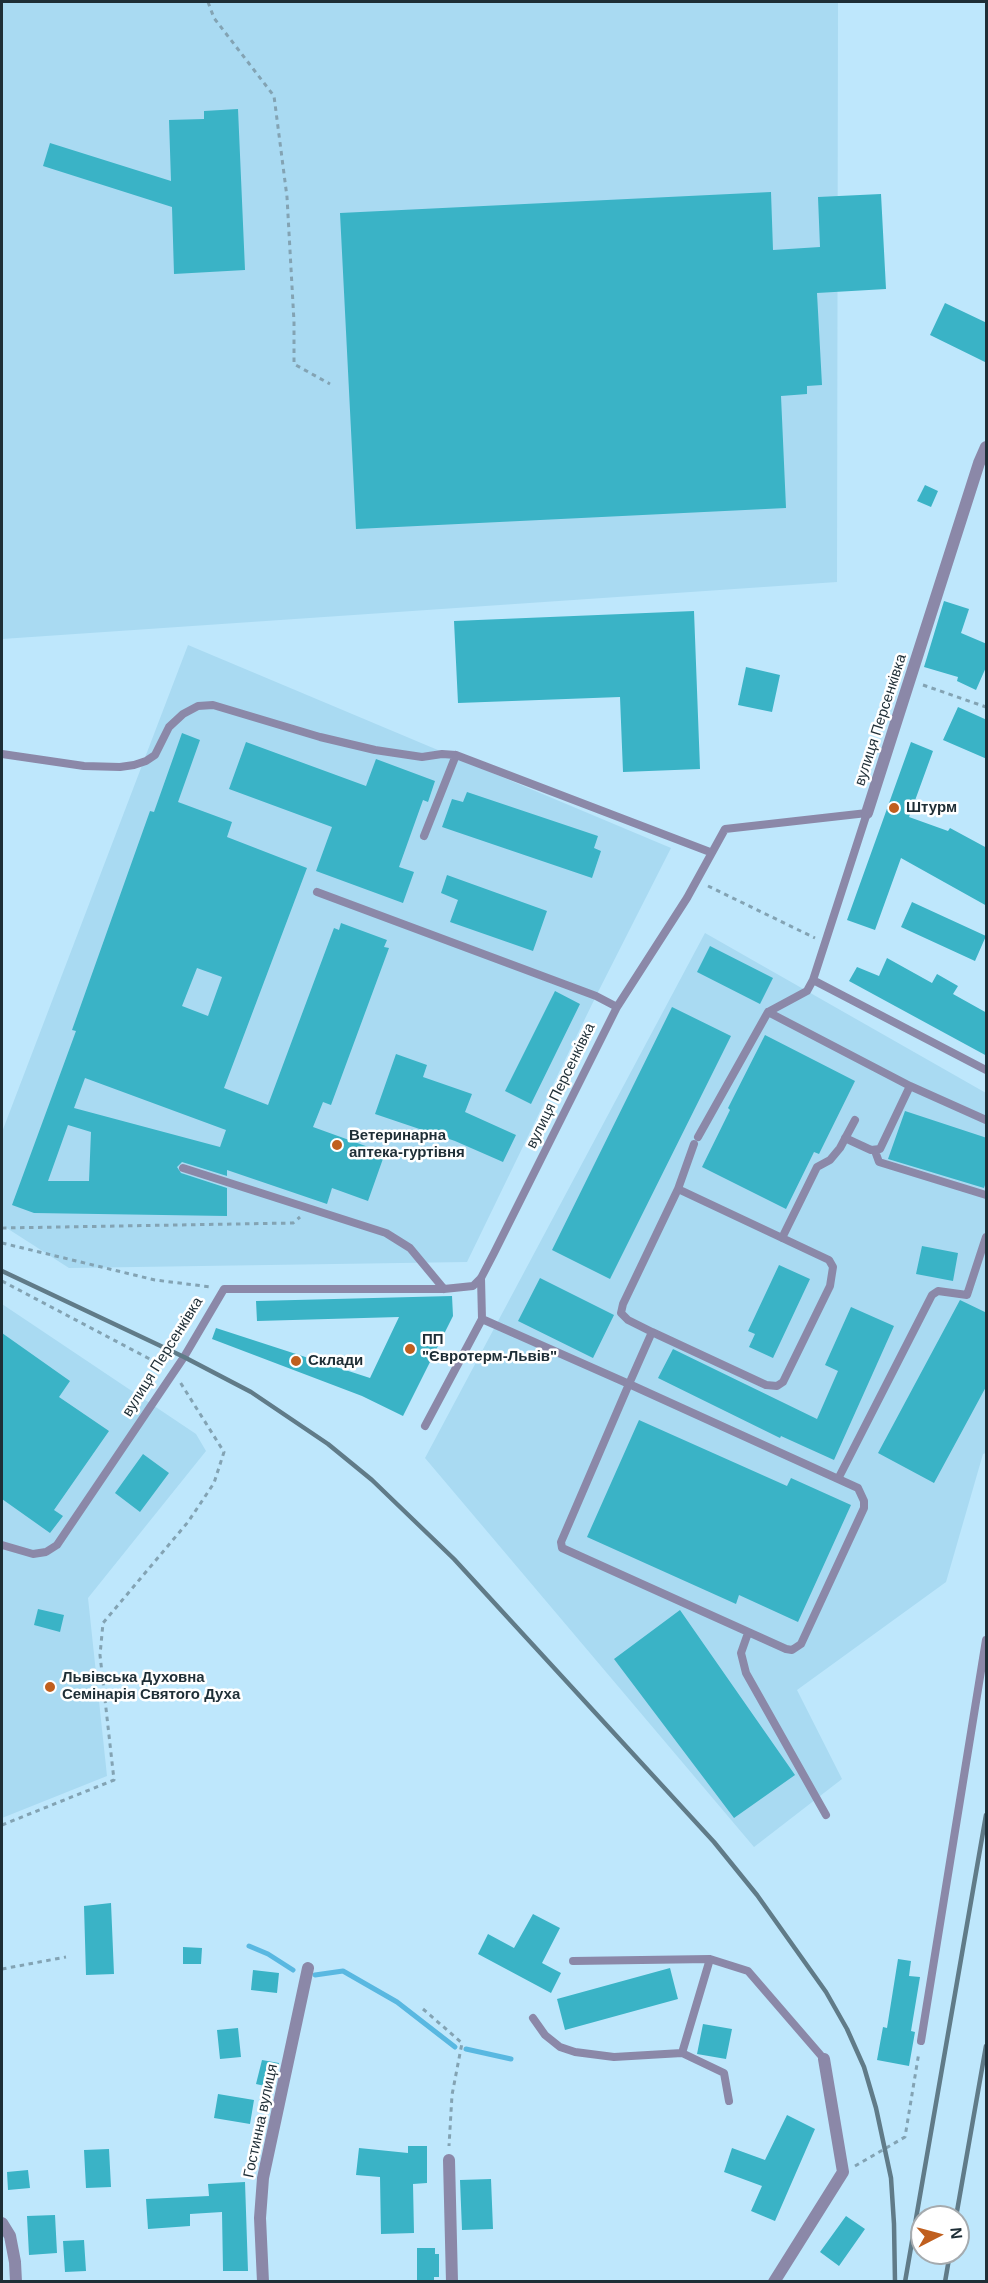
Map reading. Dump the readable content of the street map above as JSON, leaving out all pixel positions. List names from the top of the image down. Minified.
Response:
{"streets":{"street":["вулиця Персенківка","Гостинна вулиця"]},"places":["Штурм","Ветеринарна аптека-гуртівня","ПП \"Євротерм-Львів\"","Склади","Львівська Духовна Семінарія Святого Духа"],"north":"right"}
